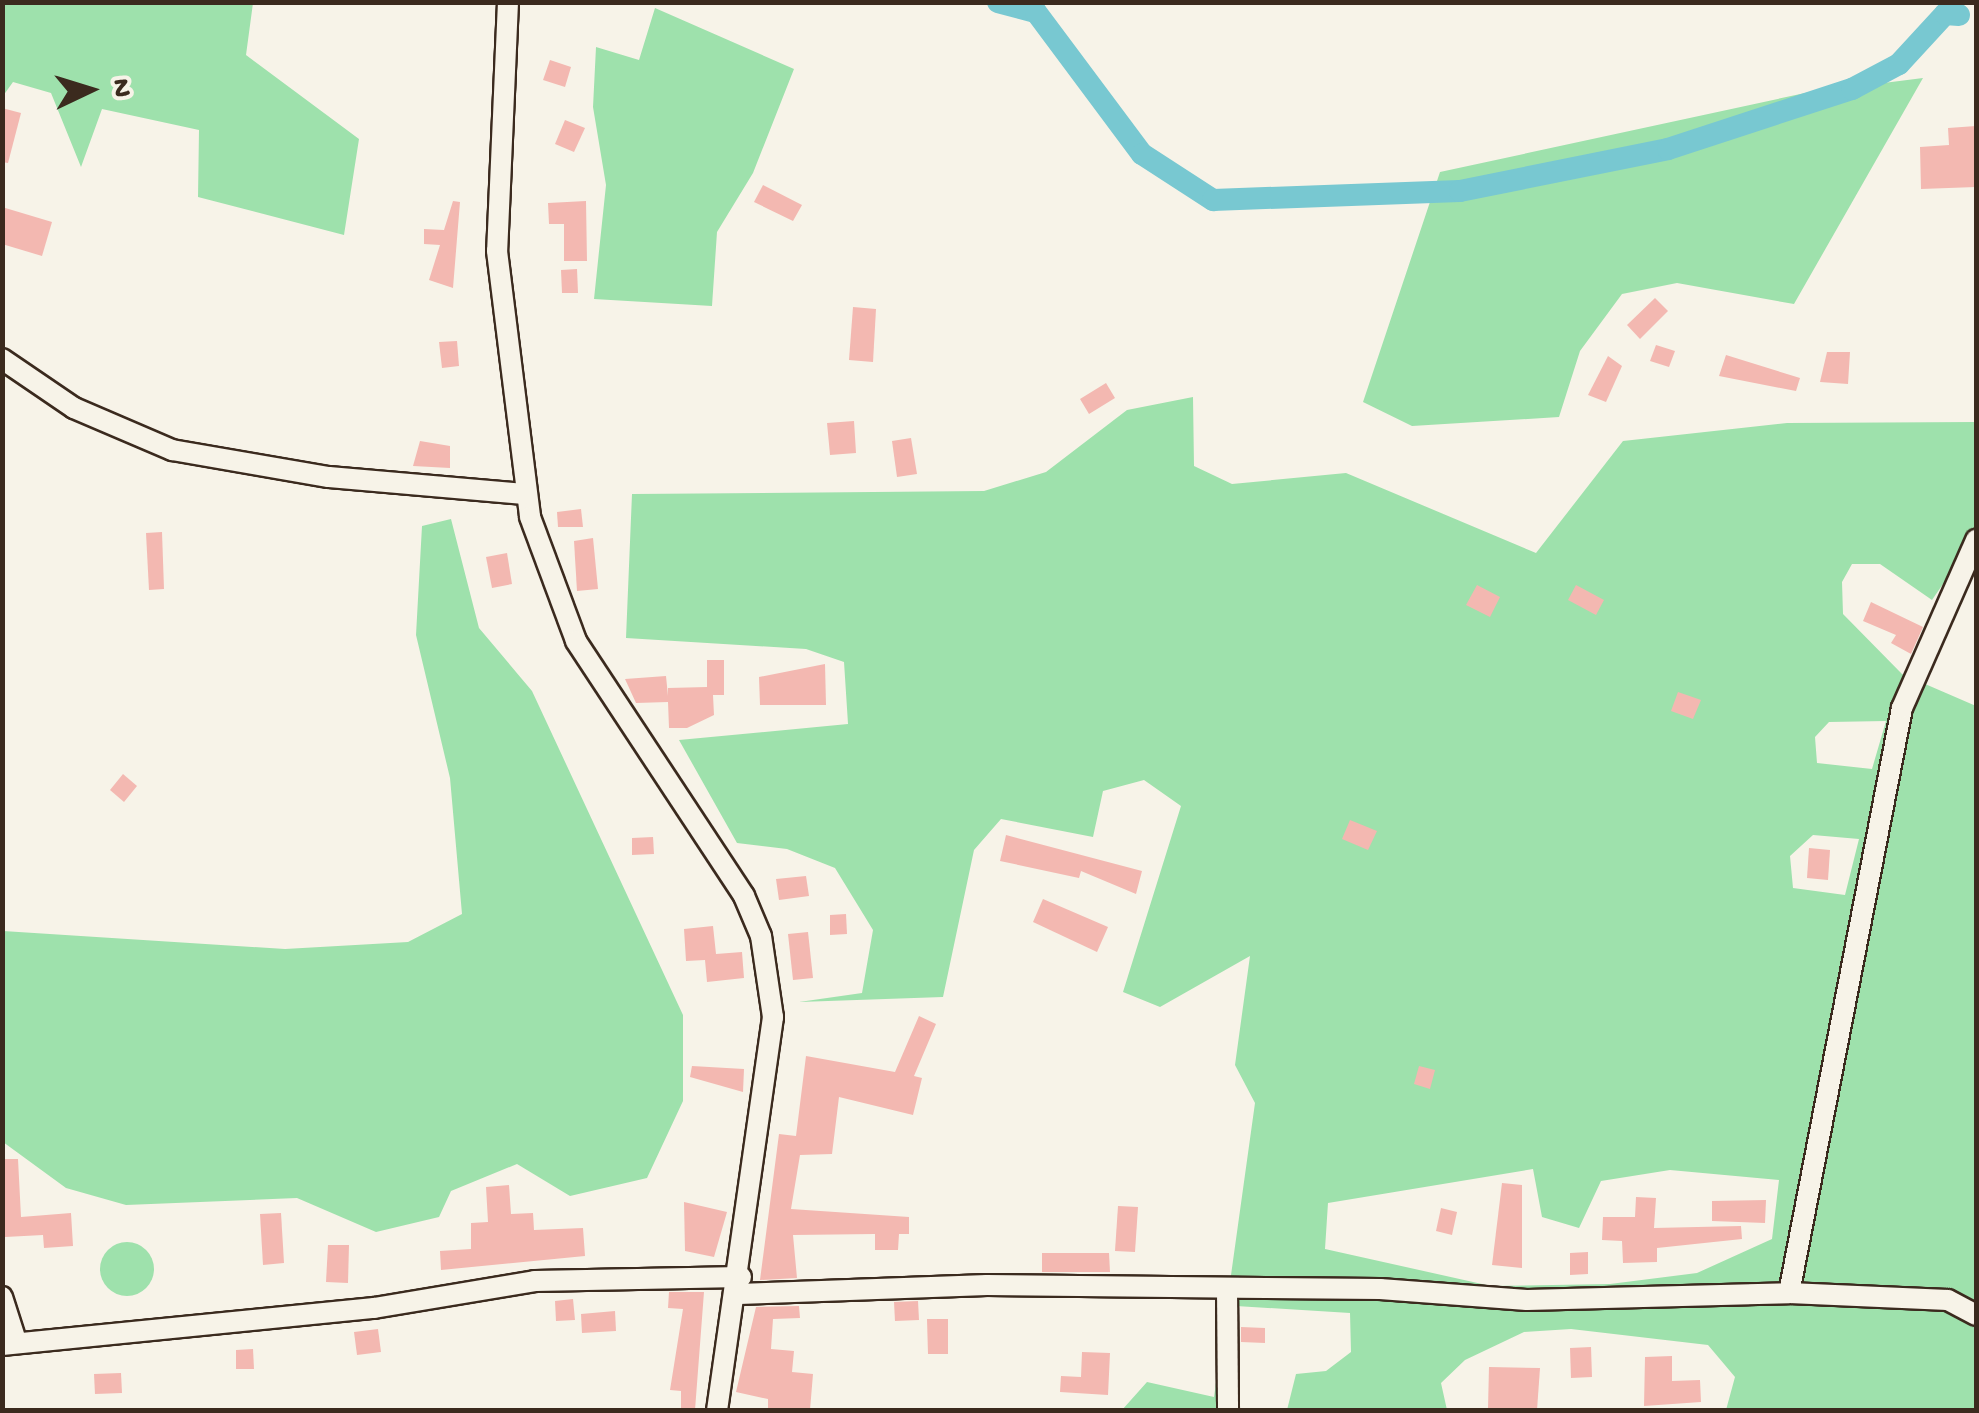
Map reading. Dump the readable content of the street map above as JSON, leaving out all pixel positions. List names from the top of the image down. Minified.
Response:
{"north":"right"}
